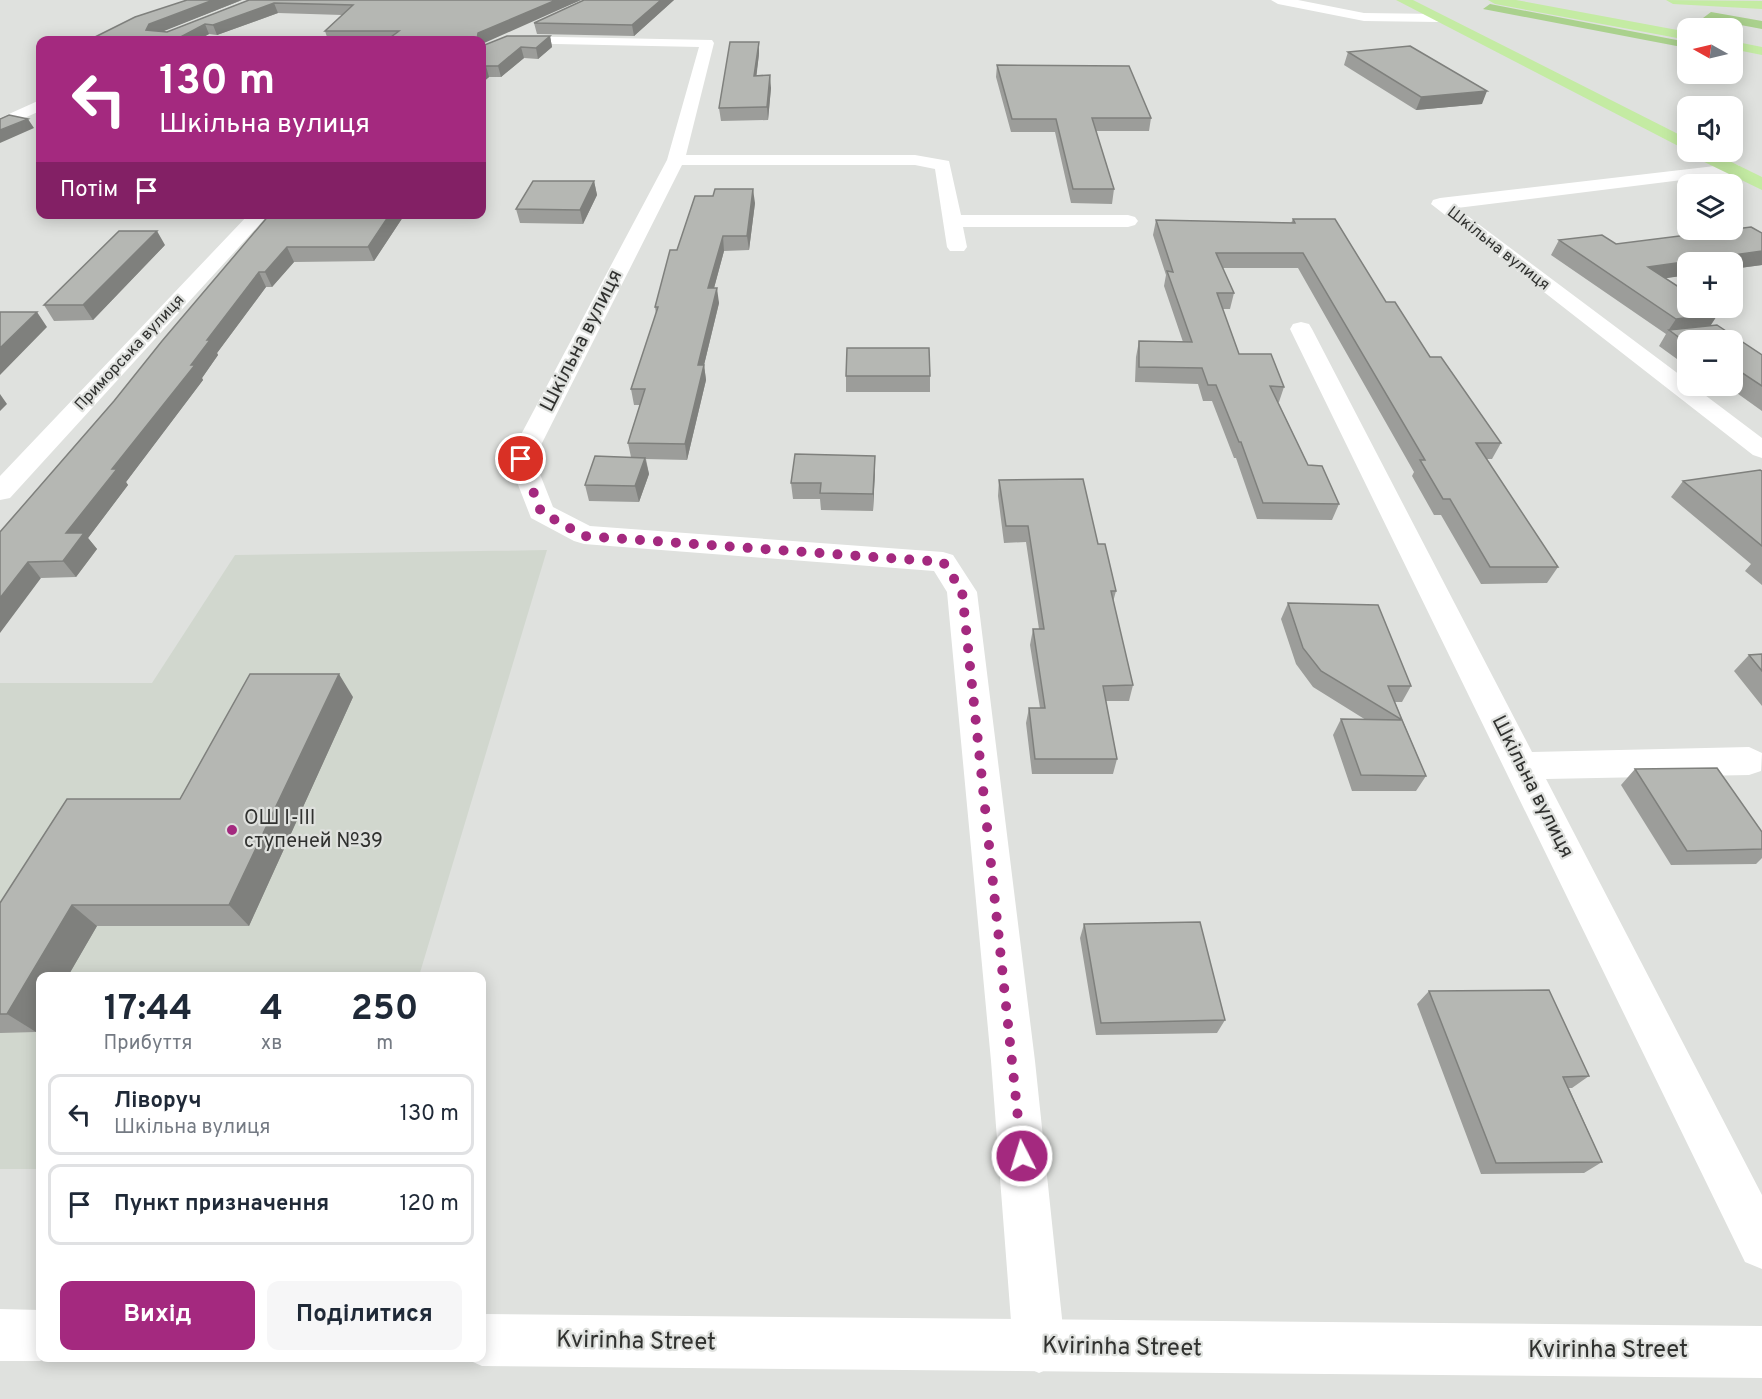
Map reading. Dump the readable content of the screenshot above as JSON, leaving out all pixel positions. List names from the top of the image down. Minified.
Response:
{"streets":{"street":["Шкільна вулиця","Приморська вулиця","Kvirinha Street"]},"crossings":[["Шкільна вулиця","Kvirinha Street"]],"places":["ОШ I-III ступеней №39"],"north":"left","page":{"map_buttons":["+","−"],"turn":["130 m","Шкільна вулиця"],"then":"Потім","eta":["17:44","Прибуття","4","хв","250","m"],"list":[{"name":"Ліворуч","note":"Шкільна вулиця","value":"130 m"},{"name":"Пункт призначення","value":"120 m"}],"buttons":["Вихід","Поділитися"]}}
